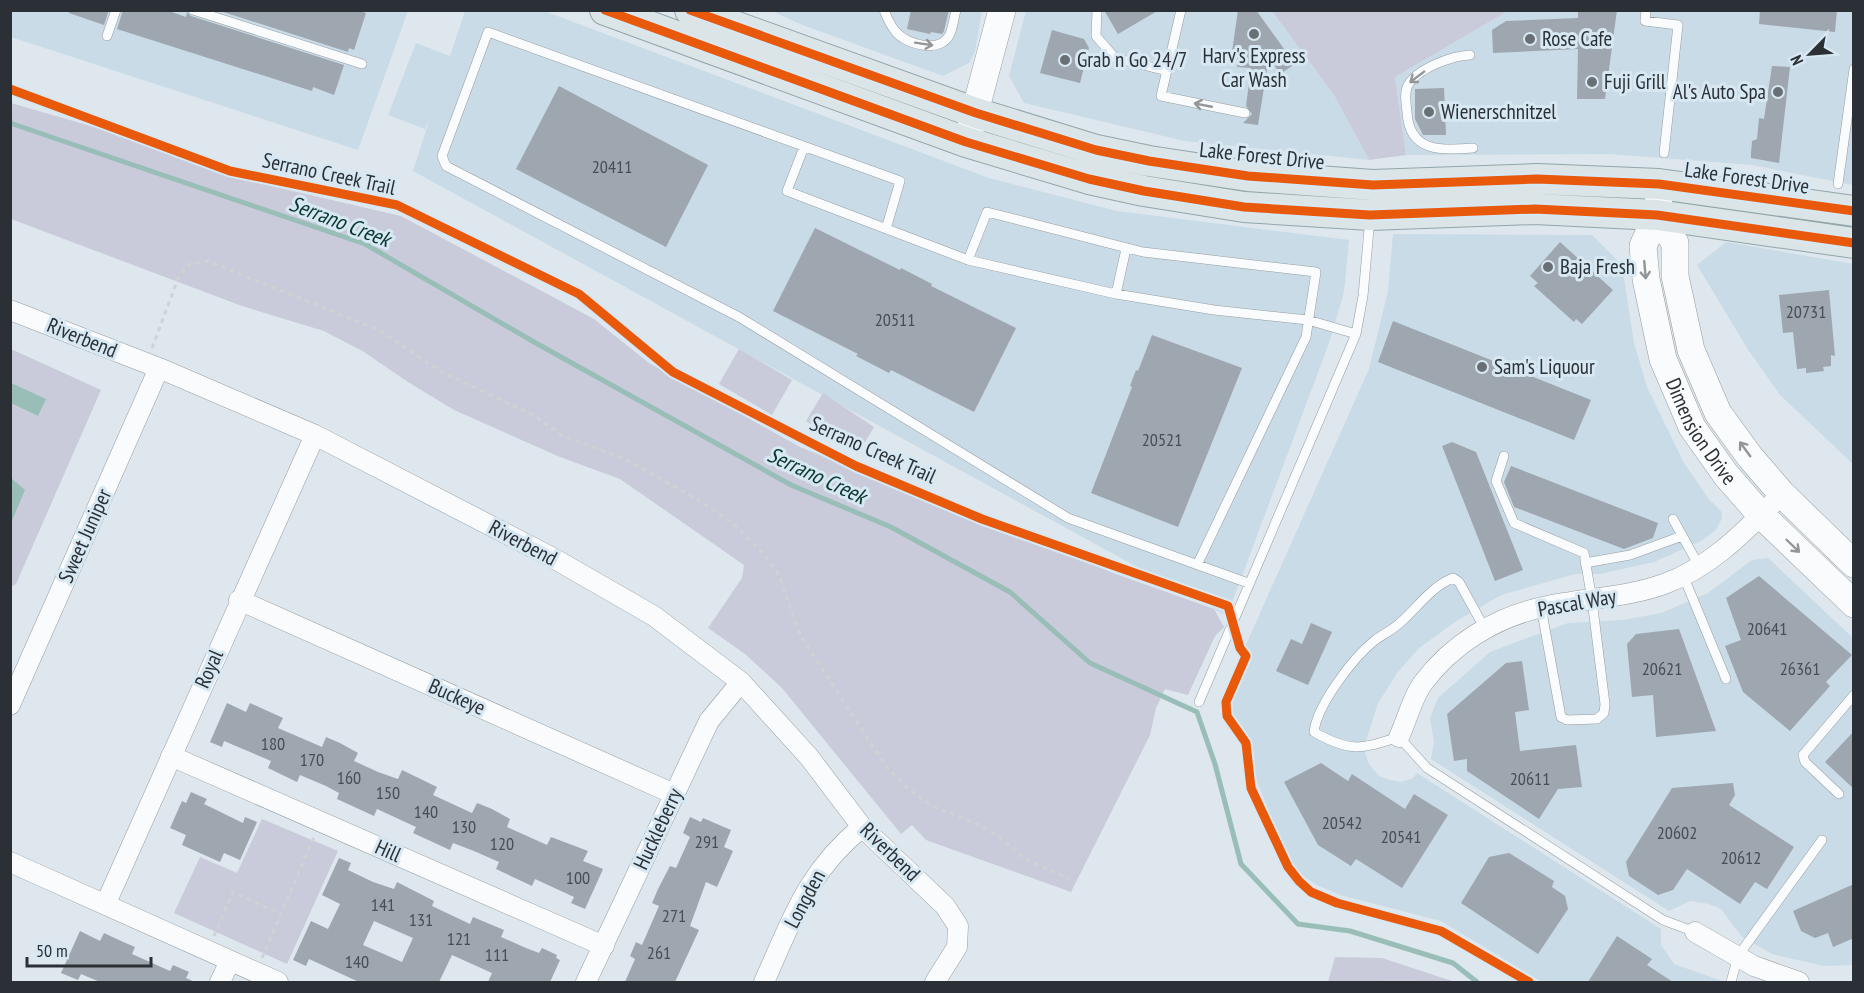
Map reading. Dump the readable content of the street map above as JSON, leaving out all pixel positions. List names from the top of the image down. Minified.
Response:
{"streets":{"main road":["Lake Forest Drive","Dimension Drive"],"street":["Riverbend","Sweet Juniper","Pascal Way","Royal","Buckeye","Huckleberry","Hill","Longden"],"cycle path":["Serrano Creek Trail"]},"crossings":[["Lake Forest Drive","Dimension Drive"],["Riverbend","Sweet Juniper"],["Riverbend","Royal"],["Riverbend","Huckleberry"],["Riverbend","Longden"],["Dimension Drive","Pascal Way"],["Royal","Buckeye"],["Royal","Hill"],["Buckeye","Huckleberry"],["Huckleberry","Hill"]],"water":["Serrano Creek"],"places":["Harv's Express Car Wash","Rose Cafe","Grab n Go 24/7","Fuji Grill","Al's Auto Spa","Wienerschnitzel","Baja Fresh","Sam's Liquour"],"house_numbers":["20411","20731","20511","20521","20641","20621","26361","180","170","160","20611","150","140","20542","130","20602","20541","291","120","20612","100","141","271","131","121","261","111","140"],"scale_bar":"50 m","north":"bottom left"}
